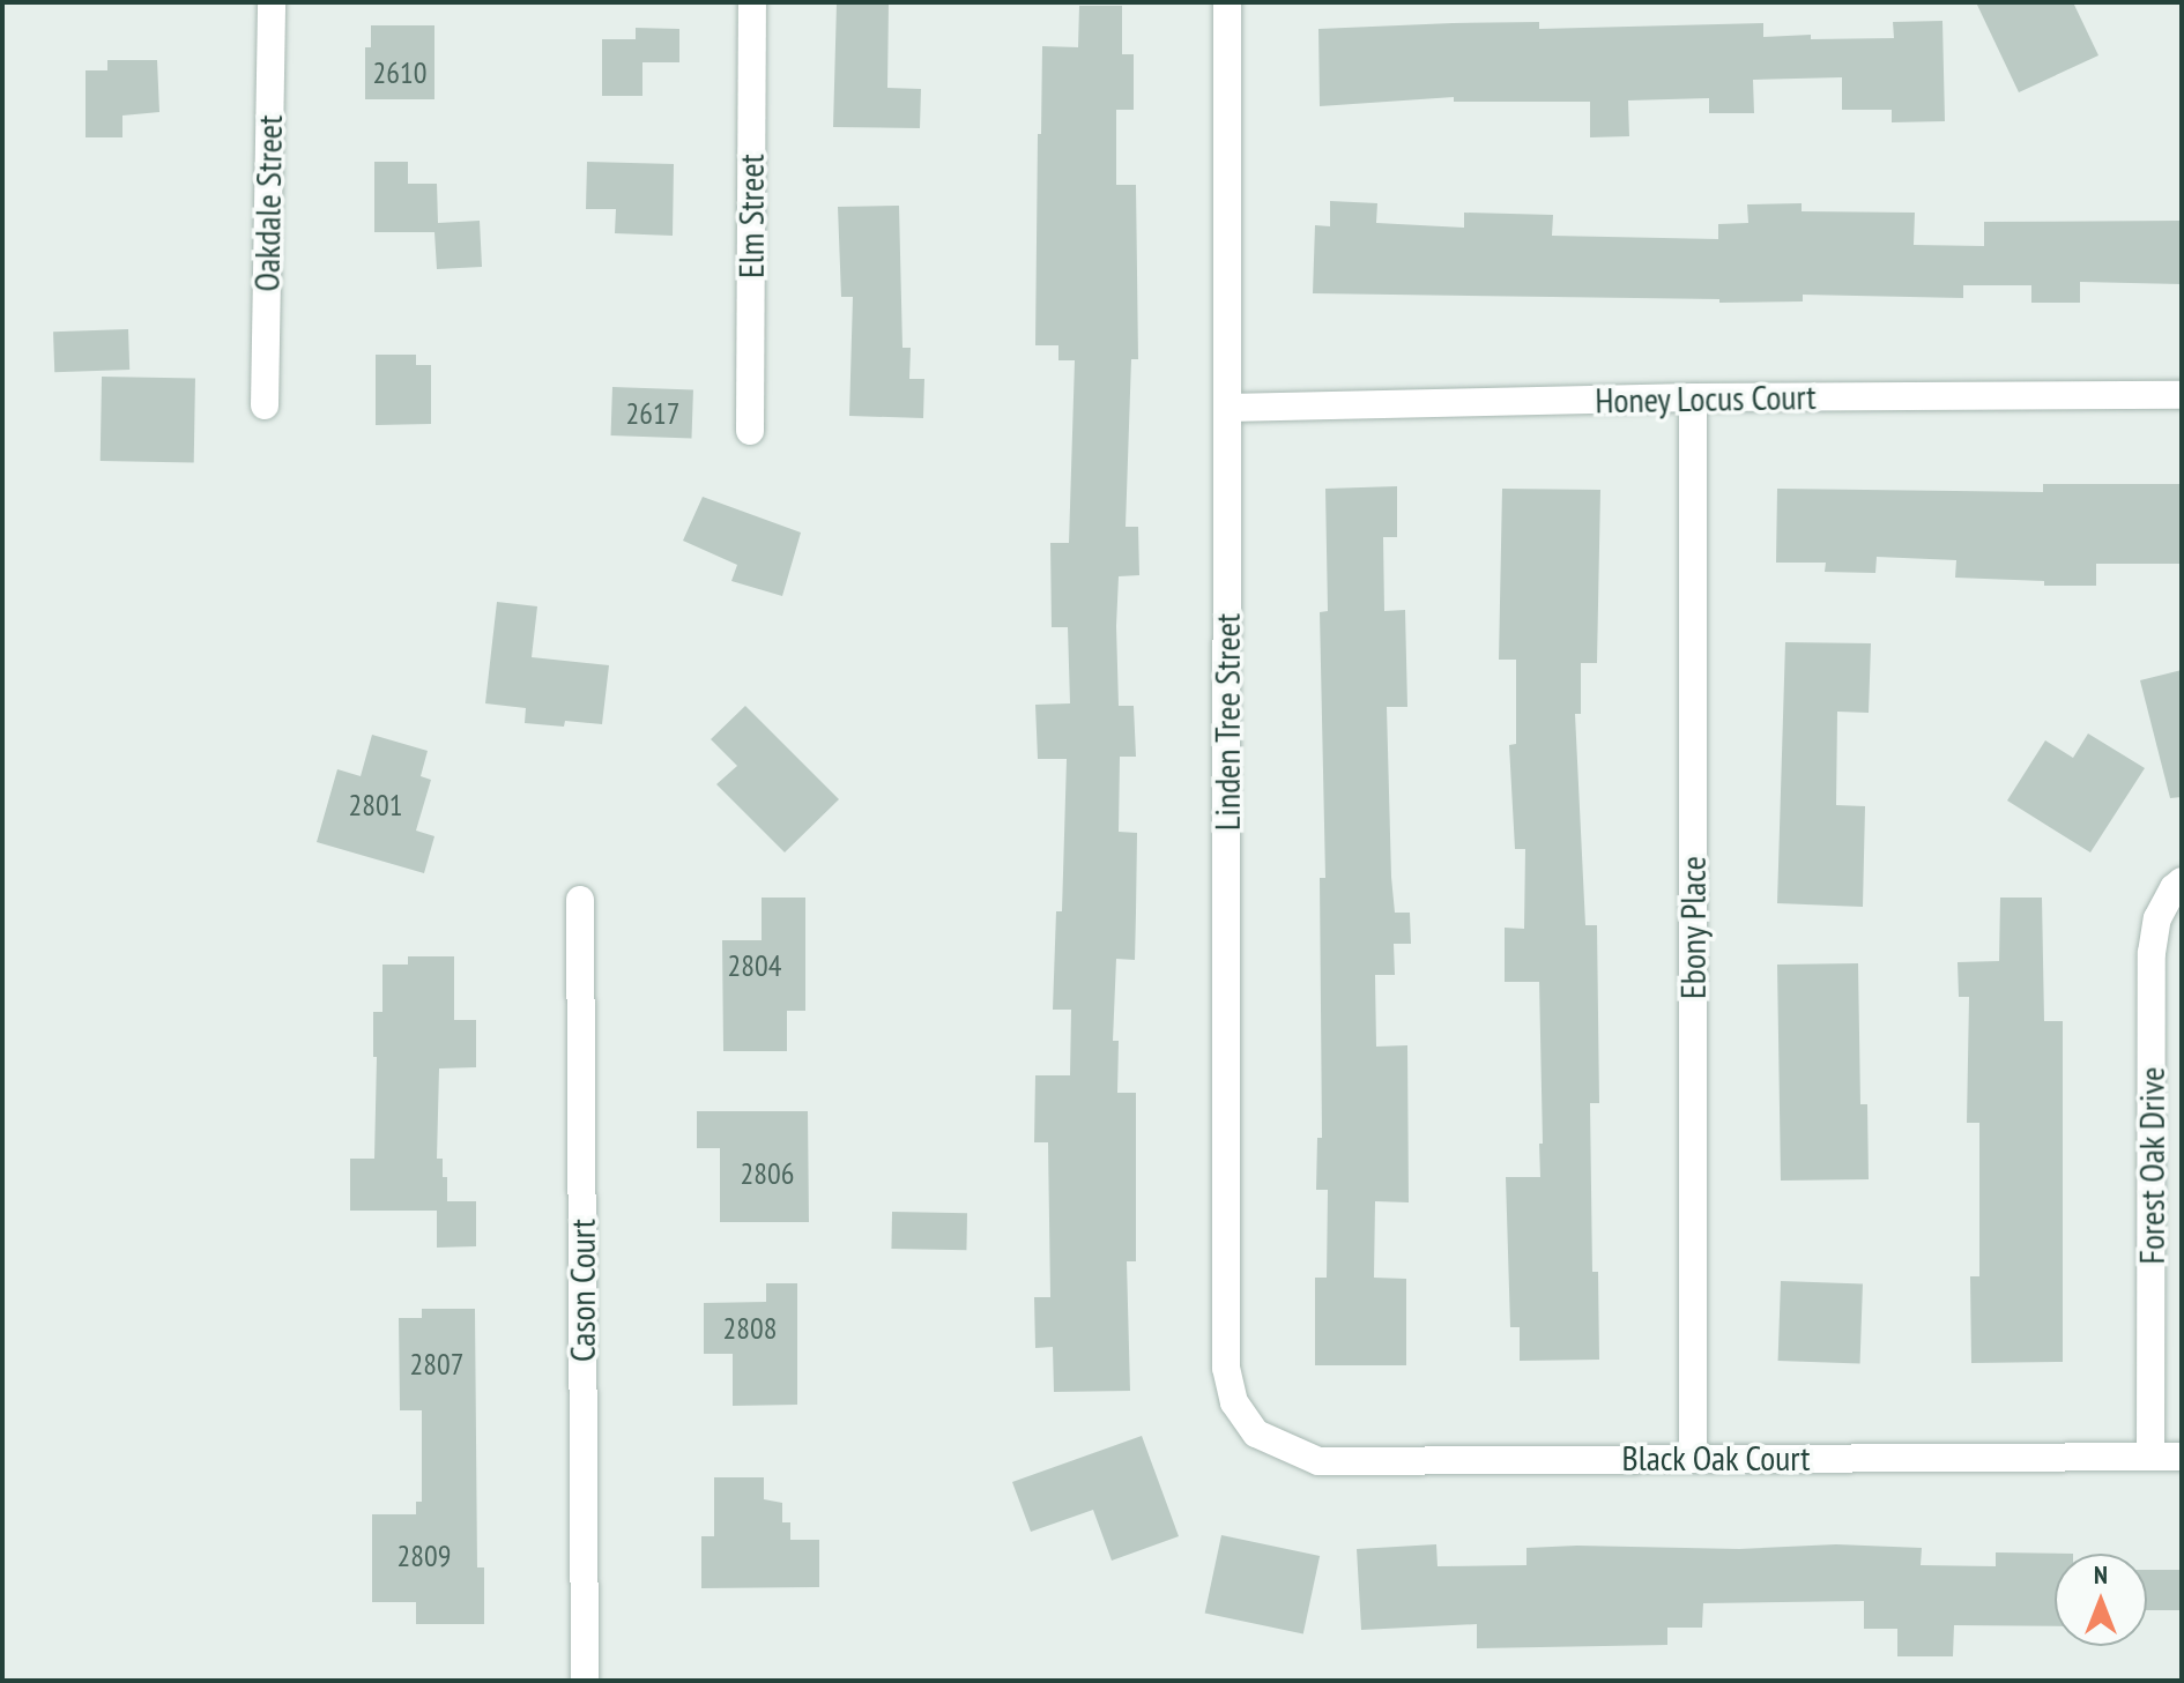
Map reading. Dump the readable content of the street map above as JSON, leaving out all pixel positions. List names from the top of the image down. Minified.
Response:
{"streets":{"street":["Oakdale Street","Elm Street","Honey Locus Court","Linden Tree Street","Ebony Place","Forest Oak Drive","Cason Court","Black Oak Court"]},"crossings":[["Honey Locus Court","Linden Tree Street"],["Honey Locus Court","Ebony Place"],["Linden Tree Street","Black Oak Court"],["Ebony Place","Black Oak Court"],["Forest Oak Drive","Black Oak Court"]],"house_numbers":["2610","2617","2801","2804","2806","2808","2807","2809"],"north":"top"}
